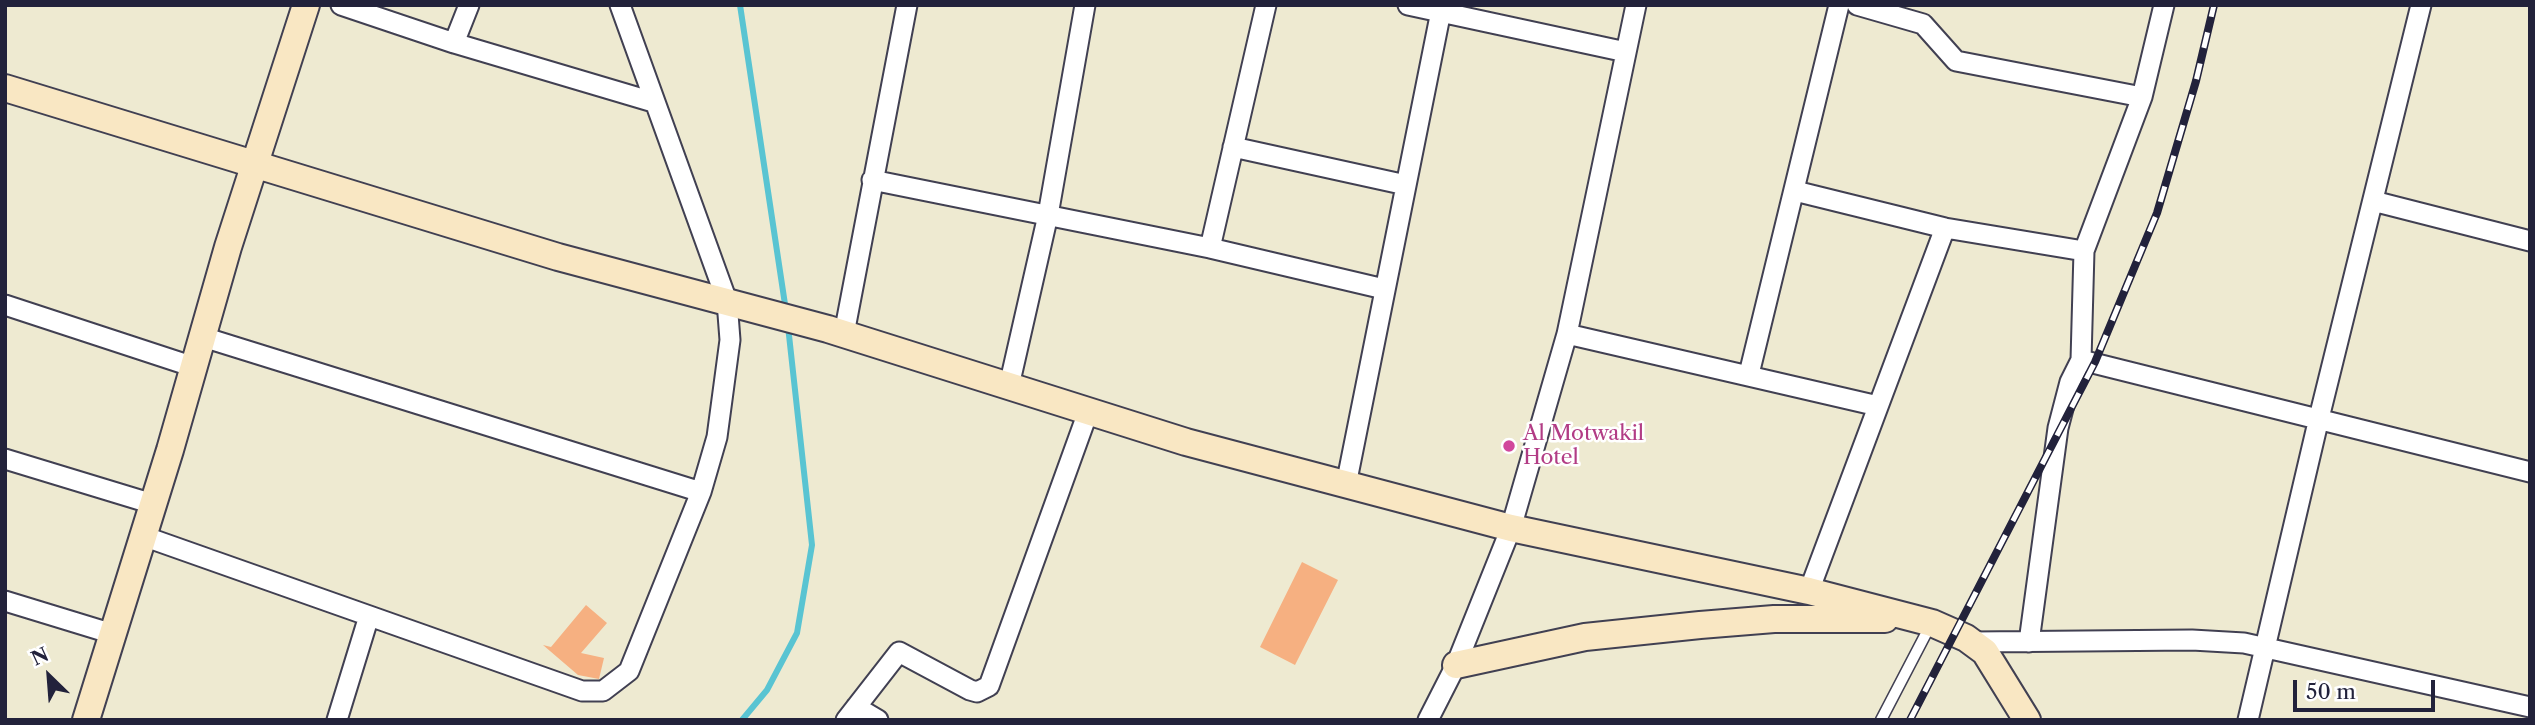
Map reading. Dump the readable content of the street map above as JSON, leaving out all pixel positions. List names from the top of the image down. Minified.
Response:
{"places":["Al Motwakil Hotel"],"scale_bar":"50 m","north":"top left"}
